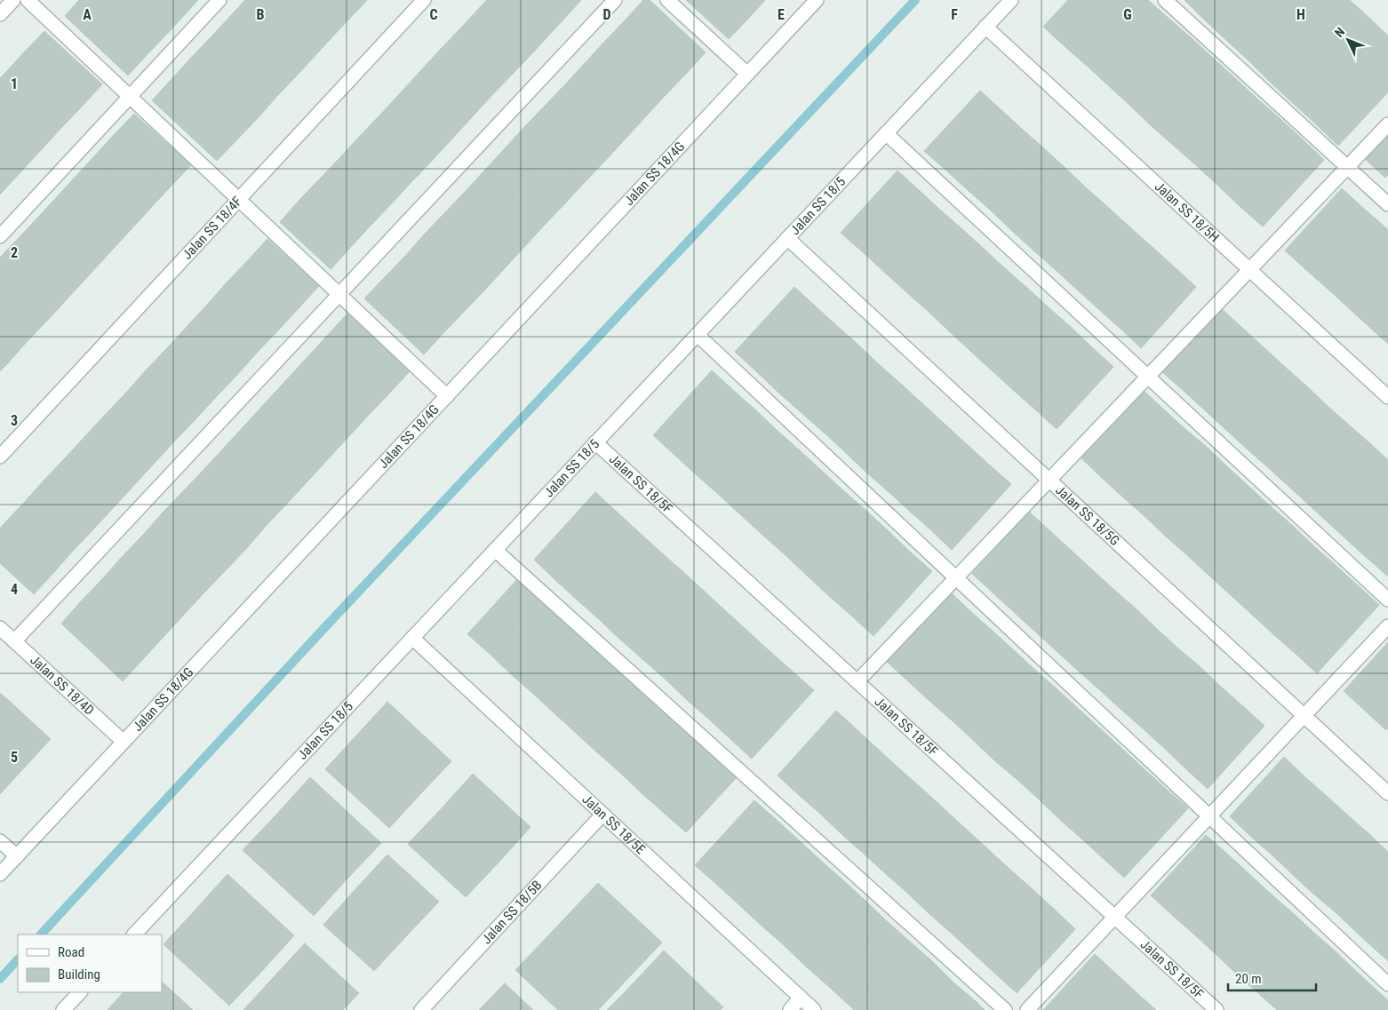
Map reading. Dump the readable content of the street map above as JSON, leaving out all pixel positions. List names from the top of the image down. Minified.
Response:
{"streets":{"street":["Jalan SS 18/4G","Jalan SS 18/5","Jalan SS 18/5H","Jalan SS 18/4F","Jalan SS 18/5F","Jalan SS 18/5G","Jalan SS 18/4D","Jalan SS 18/5E","Jalan SS 18/5B"]},"crossings":[["Jalan SS 18/4G","Jalan SS 18/4D"],["Jalan SS 18/5","Jalan SS 18/5H"],["Jalan SS 18/5","Jalan SS 18/5F"],["Jalan SS 18/5","Jalan SS 18/5G"],["Jalan SS 18/5","Jalan SS 18/5E"],["Jalan SS 18/5E","Jalan SS 18/5B"]],"legend":["Road","Building"],"scale_bar":"20 m","north":"top left","grid":{"columns":["A","B","C","D","E","F","G","H"],"rows":["1","2","3","4","5"]}}
